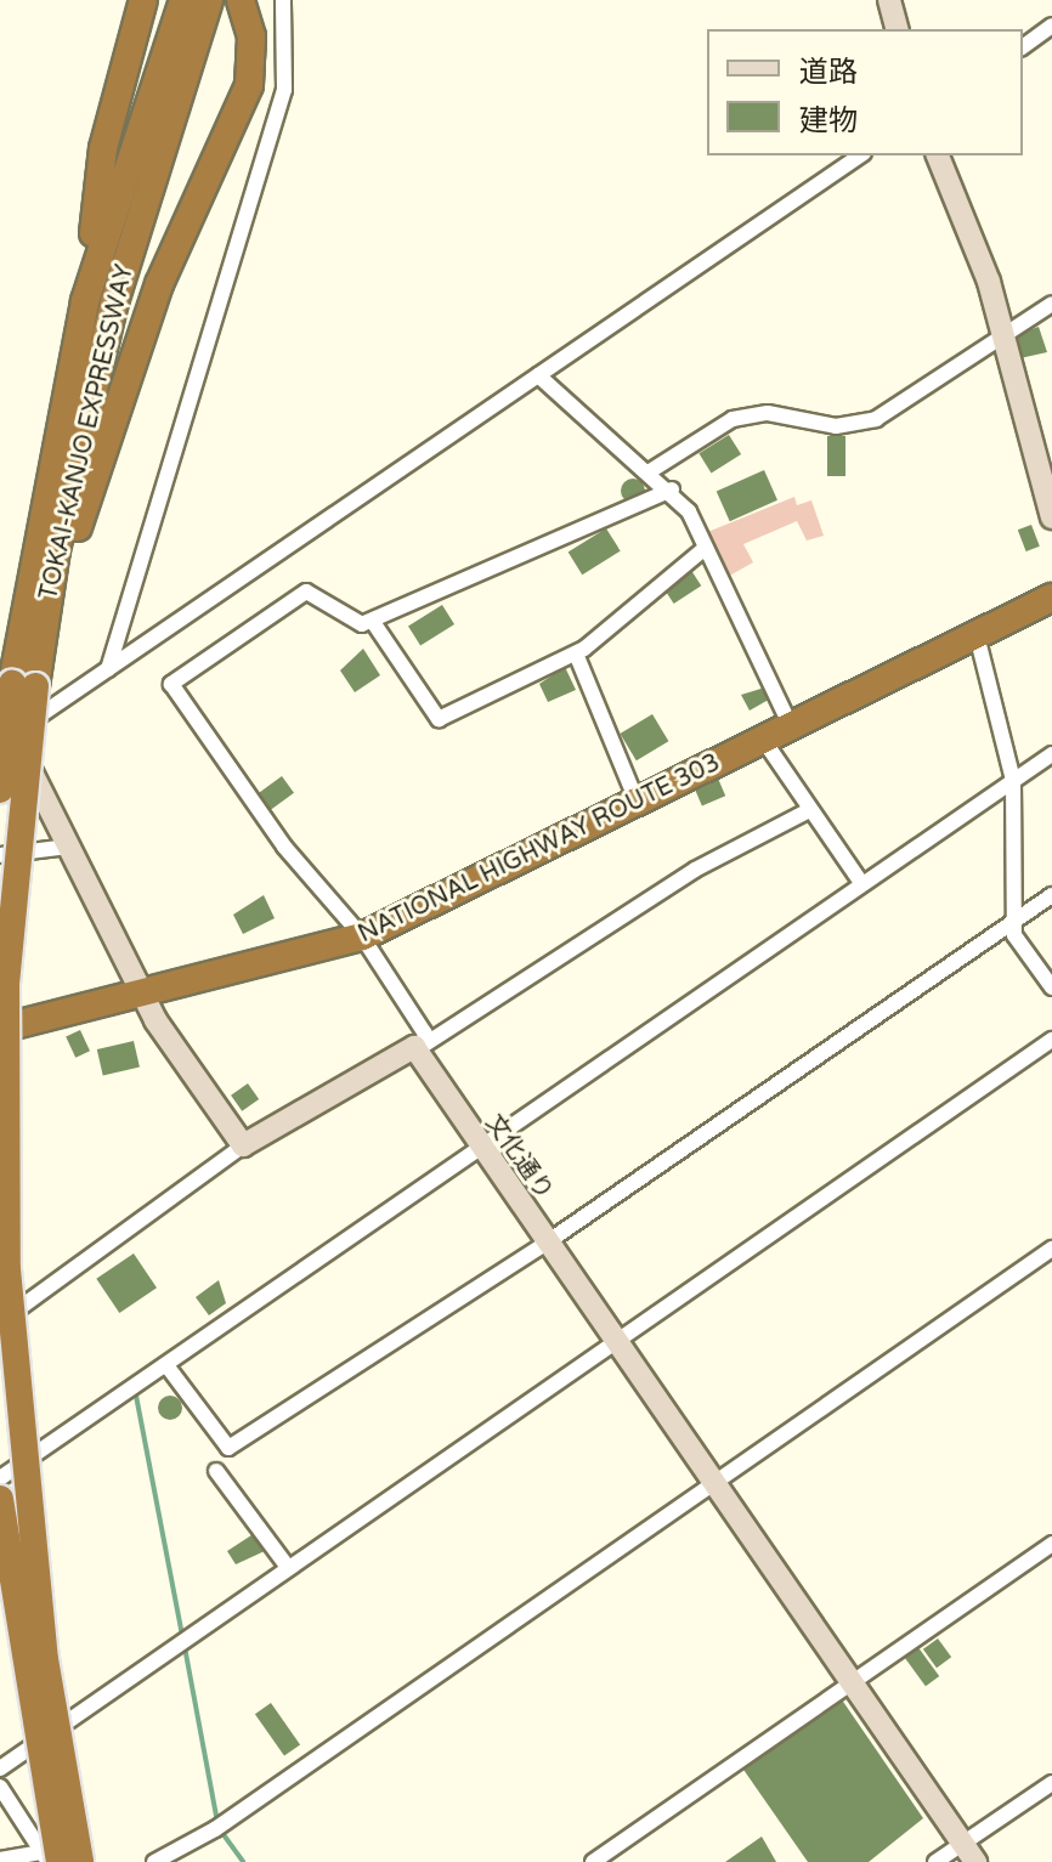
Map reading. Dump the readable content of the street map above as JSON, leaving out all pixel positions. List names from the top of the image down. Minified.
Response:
{"streets":{"highway":["TOKAI-KANJO EXPRESSWAY","NATIONAL HIGHWAY ROUTE 303"],"street":["文化通り"]},"legend":["道路","建物"]}
